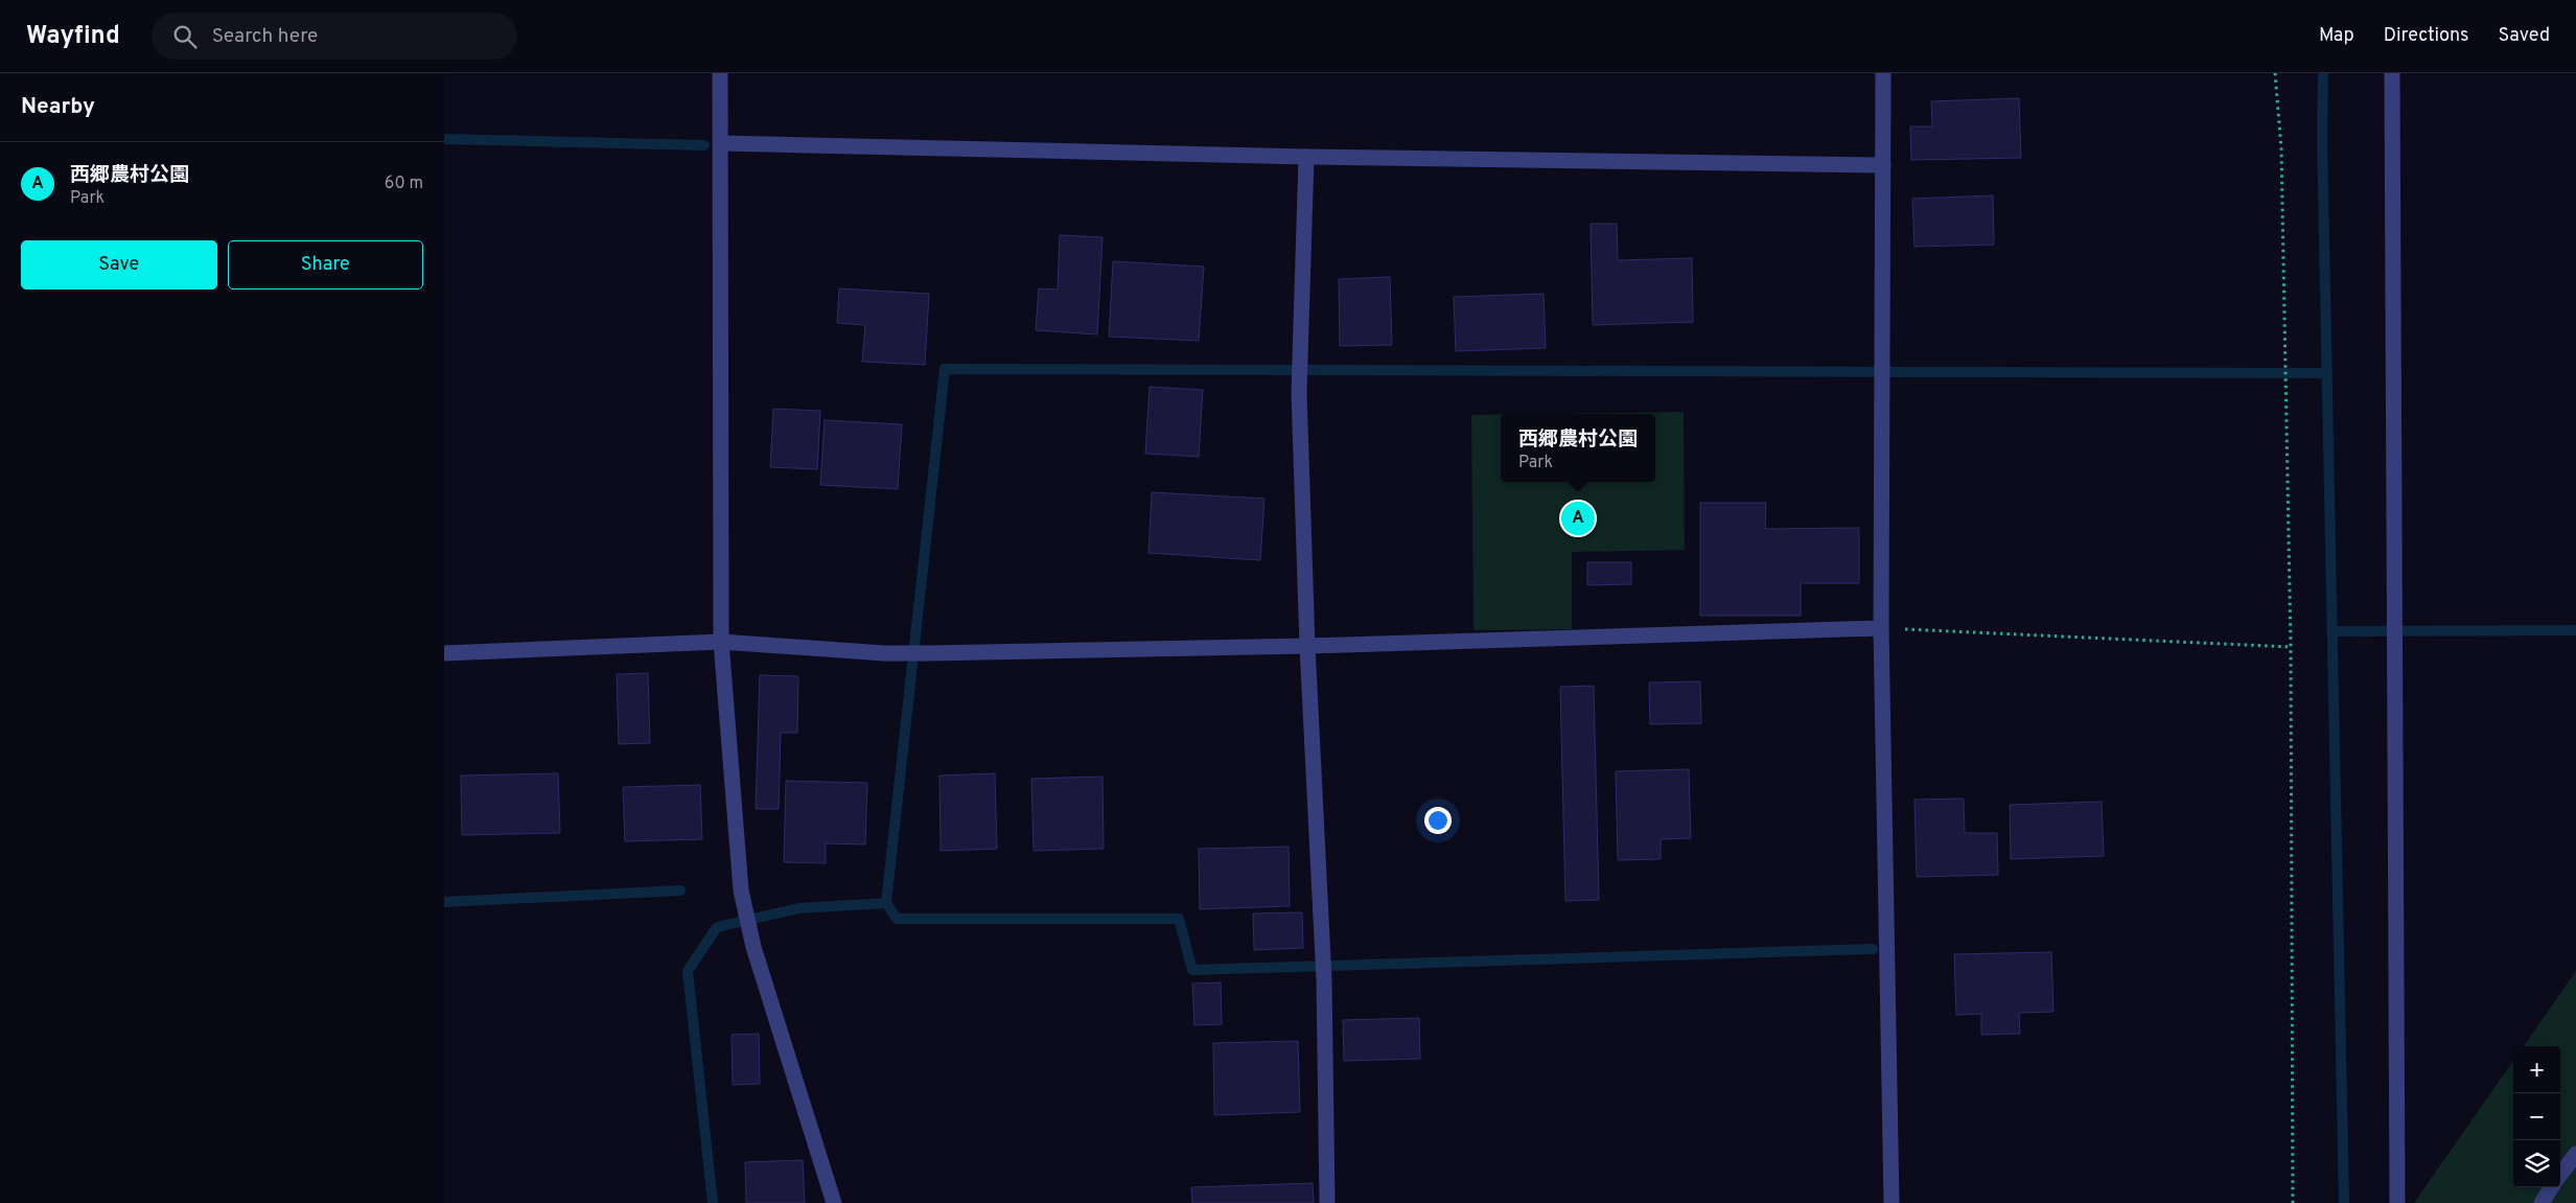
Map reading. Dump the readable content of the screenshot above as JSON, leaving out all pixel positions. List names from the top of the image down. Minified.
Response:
{"page":{"header":"Wayfind","search":"Search here","nav":["Map","Directions","Saved"],"heading":"Nearby","list":[{"mark":"A","name":"西郷農村公園","note":"Park","value":"60 m"}],"buttons":["Save","Share"],"popup":["西郷農村公園","Park"],"pins":"A","map_buttons":["+","−"]}}
